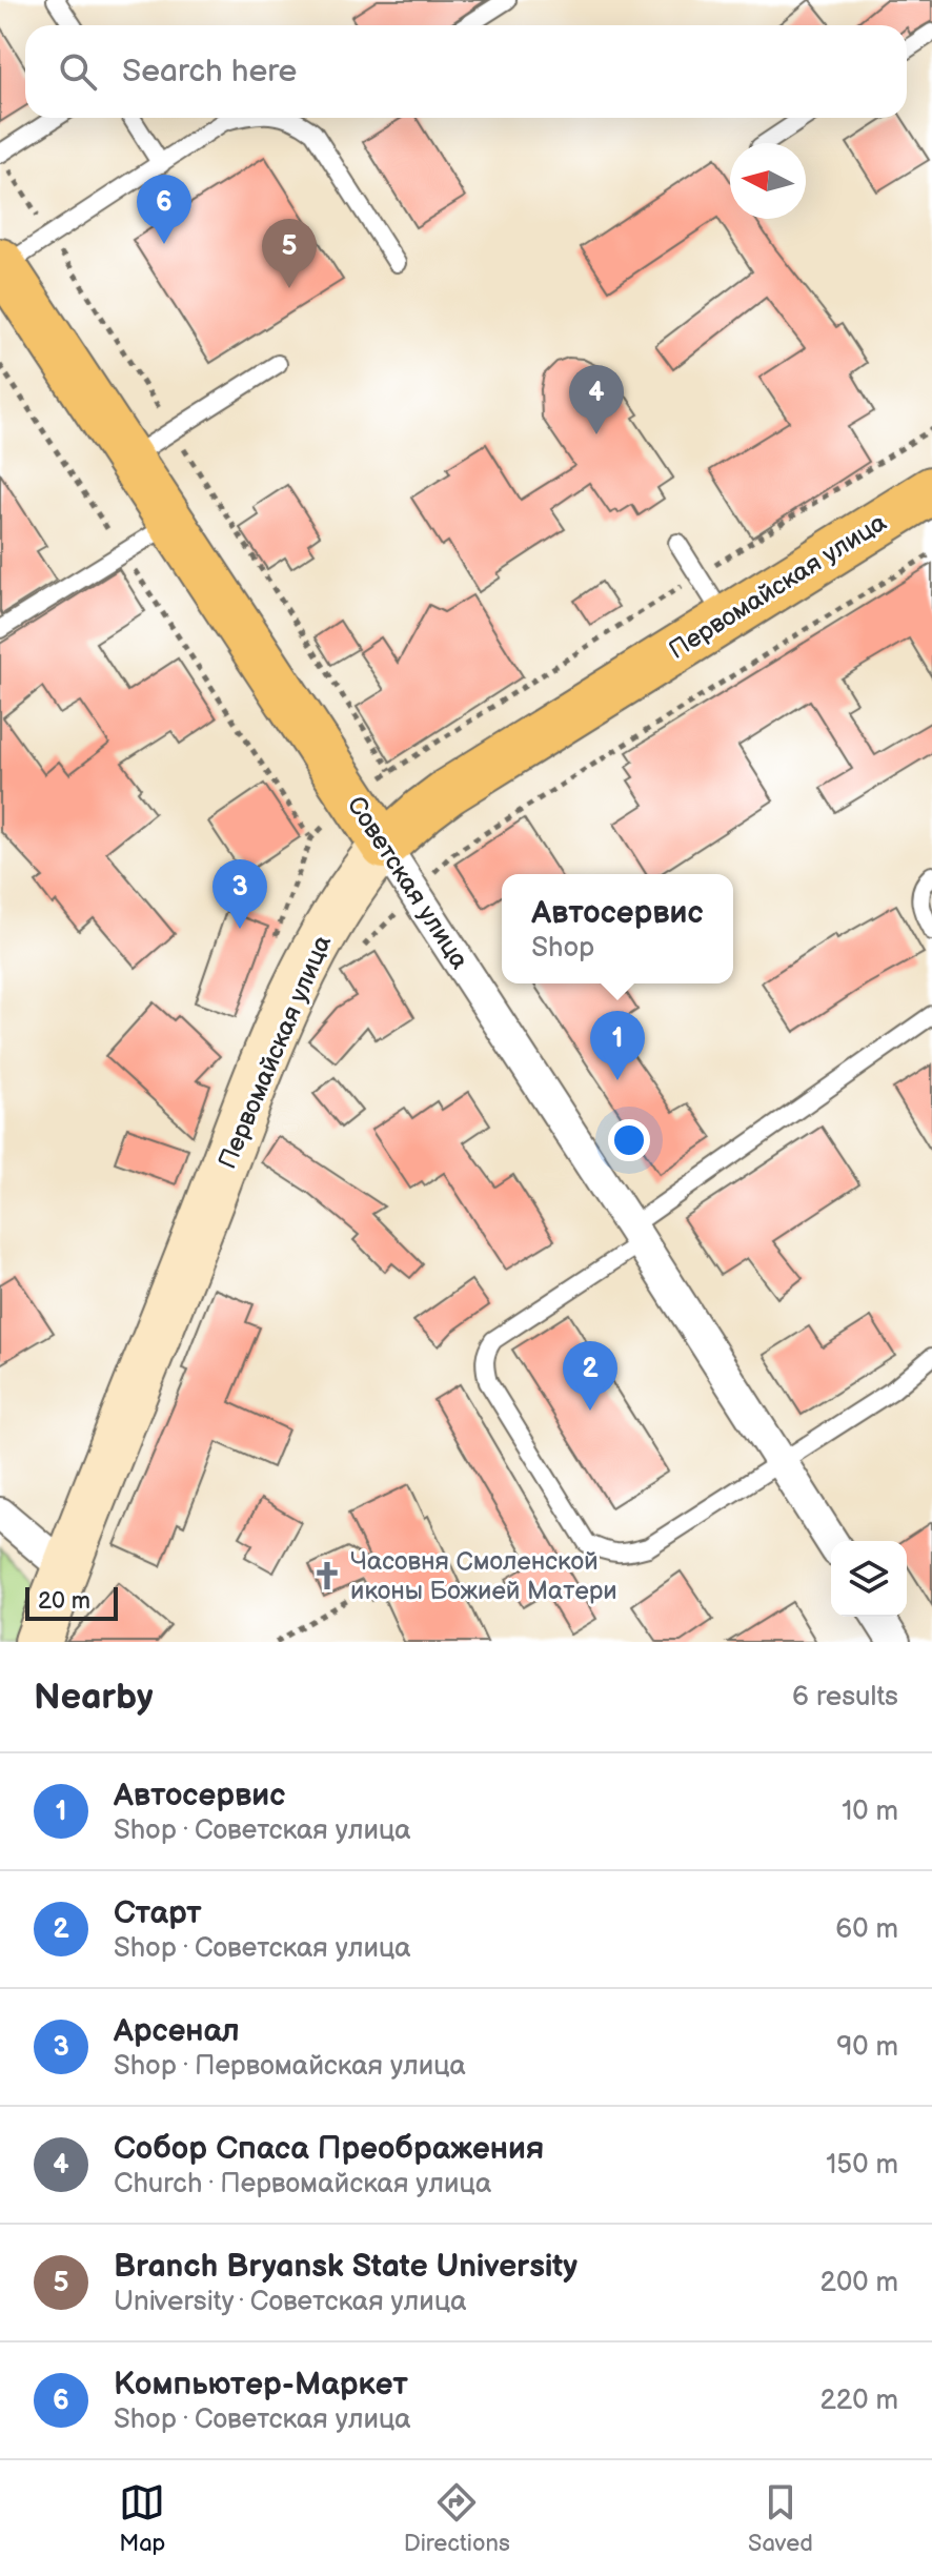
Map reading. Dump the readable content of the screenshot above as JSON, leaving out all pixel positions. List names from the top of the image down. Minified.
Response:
{"streets":{"main road":["Первомайская улица","Советская улица"]},"crossings":[["Первомайская улица","Советская улица"]],"places":{"church":["Часовня Смоленской иконы Божией Матери"]},"scale_bar":"20 m","north":"left","page":{"search":"Search here","pins":["6","5","4","3","1","2"],"popup":["Автосервис","Shop"],"scale":"20 m","heading":["Nearby","6 results"],"list":[{"mark":"1","name":"Автосервис","note":"Shop · Советская улица","value":"10 m"},{"mark":"2","name":"Старт","note":"Shop · Советская улица","value":"60 m"},{"mark":"3","name":"Арсенал","note":"Shop · Первомайская улица","value":"90 m"},{"mark":"4","name":"Собор Спаса Преображения","note":"Church · Первомайская улица","value":"150 m"},{"mark":"5","name":"Branch Bryansk State University","note":"University · Советская улица","value":"200 m"},{"mark":"6","name":"Компьютер-Маркет","note":"Shop · Советская улица","value":"220 m"}],"nav":["Map","Directions","Saved"]}}
